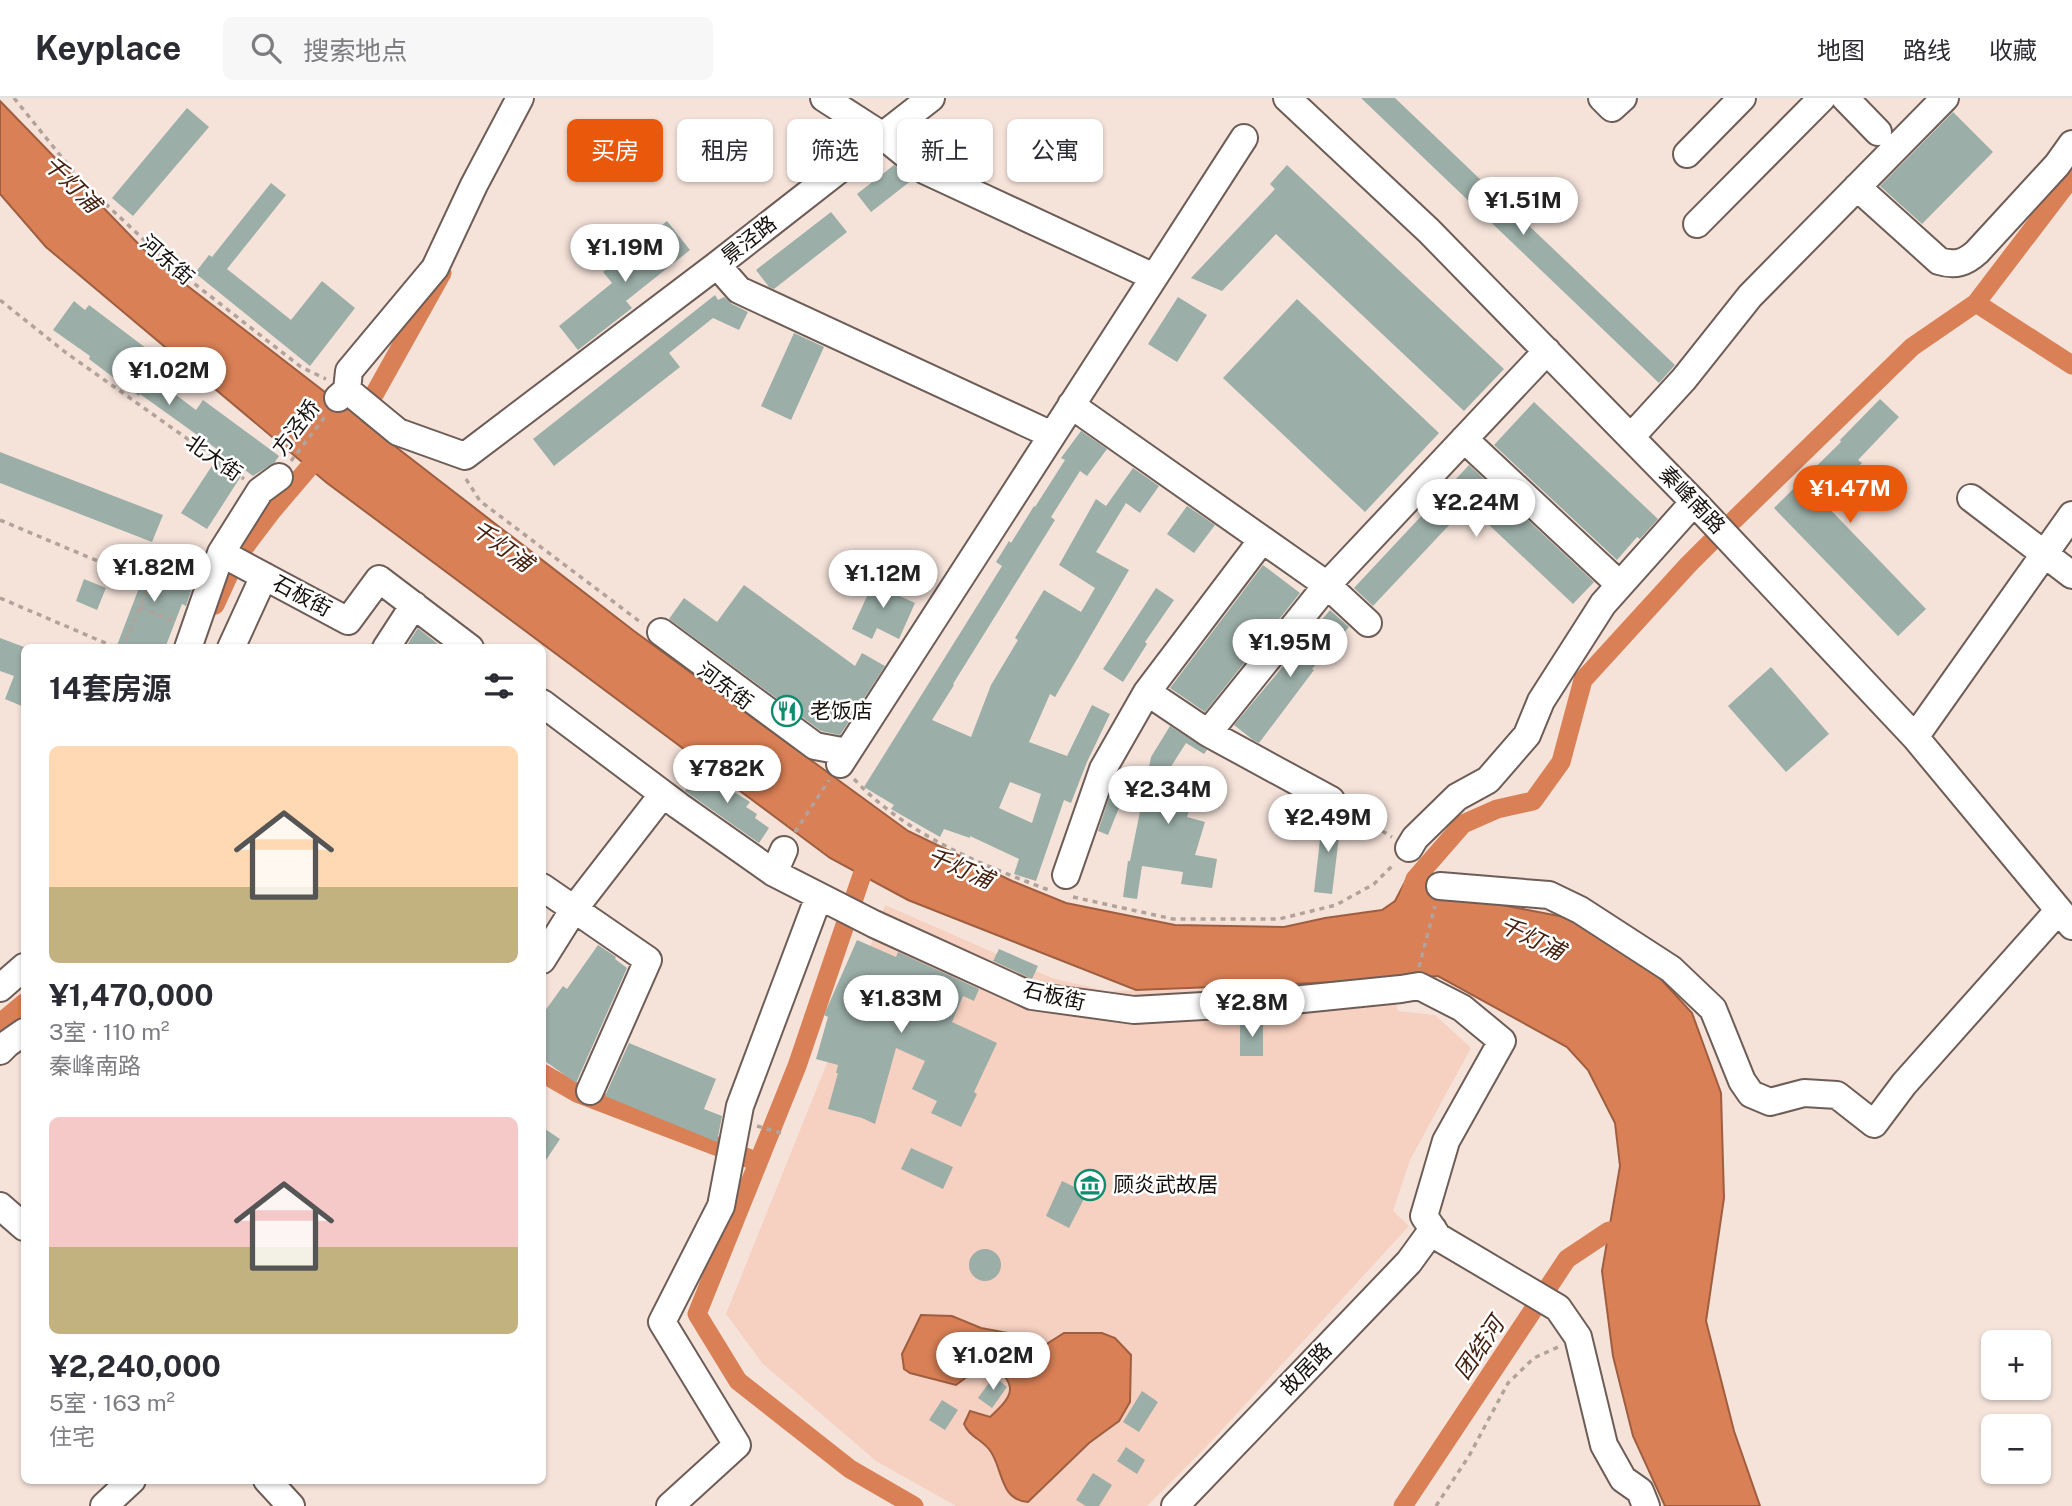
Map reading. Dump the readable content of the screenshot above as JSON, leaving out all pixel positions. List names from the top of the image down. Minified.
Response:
{"streets":{"street":["景泾路","河东街","北大街","秦峰南路","石板街","故居路"],"path":["方泾桥"]},"crossings":[["河东街","方泾桥"],["方泾桥","北大街"],["北大街","石板街"]],"water":["千灯浦","团结河"],"places":{"restaurant":["老饭店"],"museum":["顾炎武故居"]},"page":{"header":"Keyplace","search":"搜索地点","nav":["地图","路线","收藏"],"chip":["买房","租房","筛选","新上","公寓"],"price":["¥1.51M","¥1.19M","¥1.02M","¥1.47M","¥2.24M","¥1.82M","¥1.12M","¥1.95M","¥782K","¥2.34M","¥2.49M","¥1.83M","¥2.8M","¥1.02M"],"heading":"14套房源","list":[{"name":"¥1,470,000","note":"3室 · 110 m² · 秦峰南路"},{"name":"¥2,240,000","note":"5室 · 163 m² · 住宅"}],"map_buttons":["+","−"]}}
